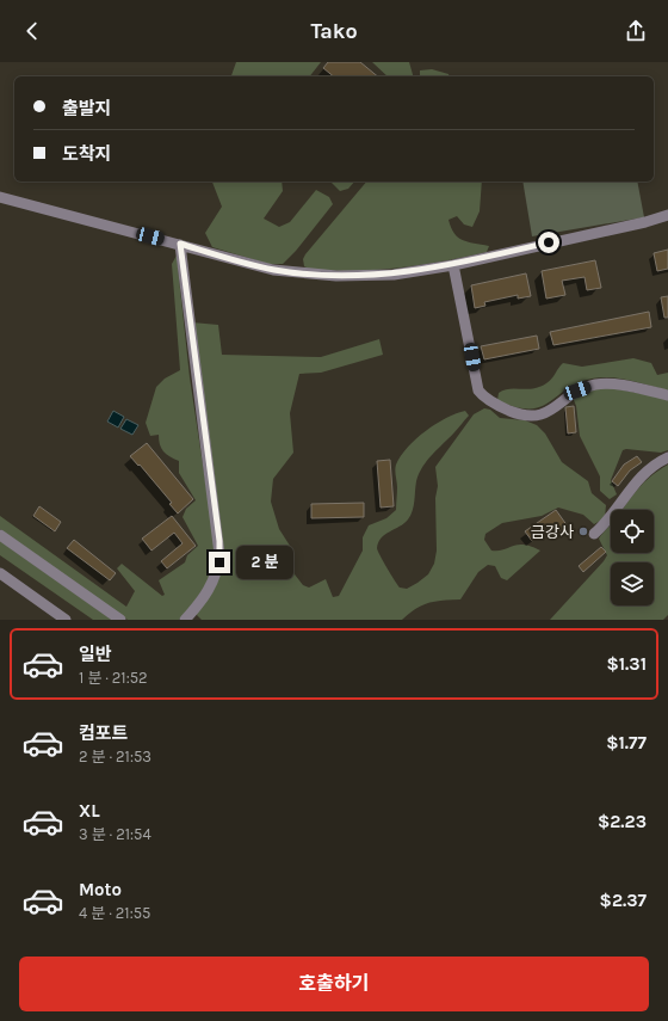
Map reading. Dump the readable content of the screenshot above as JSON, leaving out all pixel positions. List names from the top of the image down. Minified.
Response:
{"places":["금강사"],"page":{"header":"Tako","banner":["출발지","도착지"],"bubble":"2 분","list":[{"name":"일반","note":"1 분 · 21:52","value":"$1.31"},{"name":"컴포트","note":"2 분 · 21:53","value":"$1.77"},{"name":"XL","note":"3 분 · 21:54","value":"$2.23"},{"name":"Moto","note":"4 분 · 21:55","value":"$2.37"}],"buttons":"호출하기"}}
